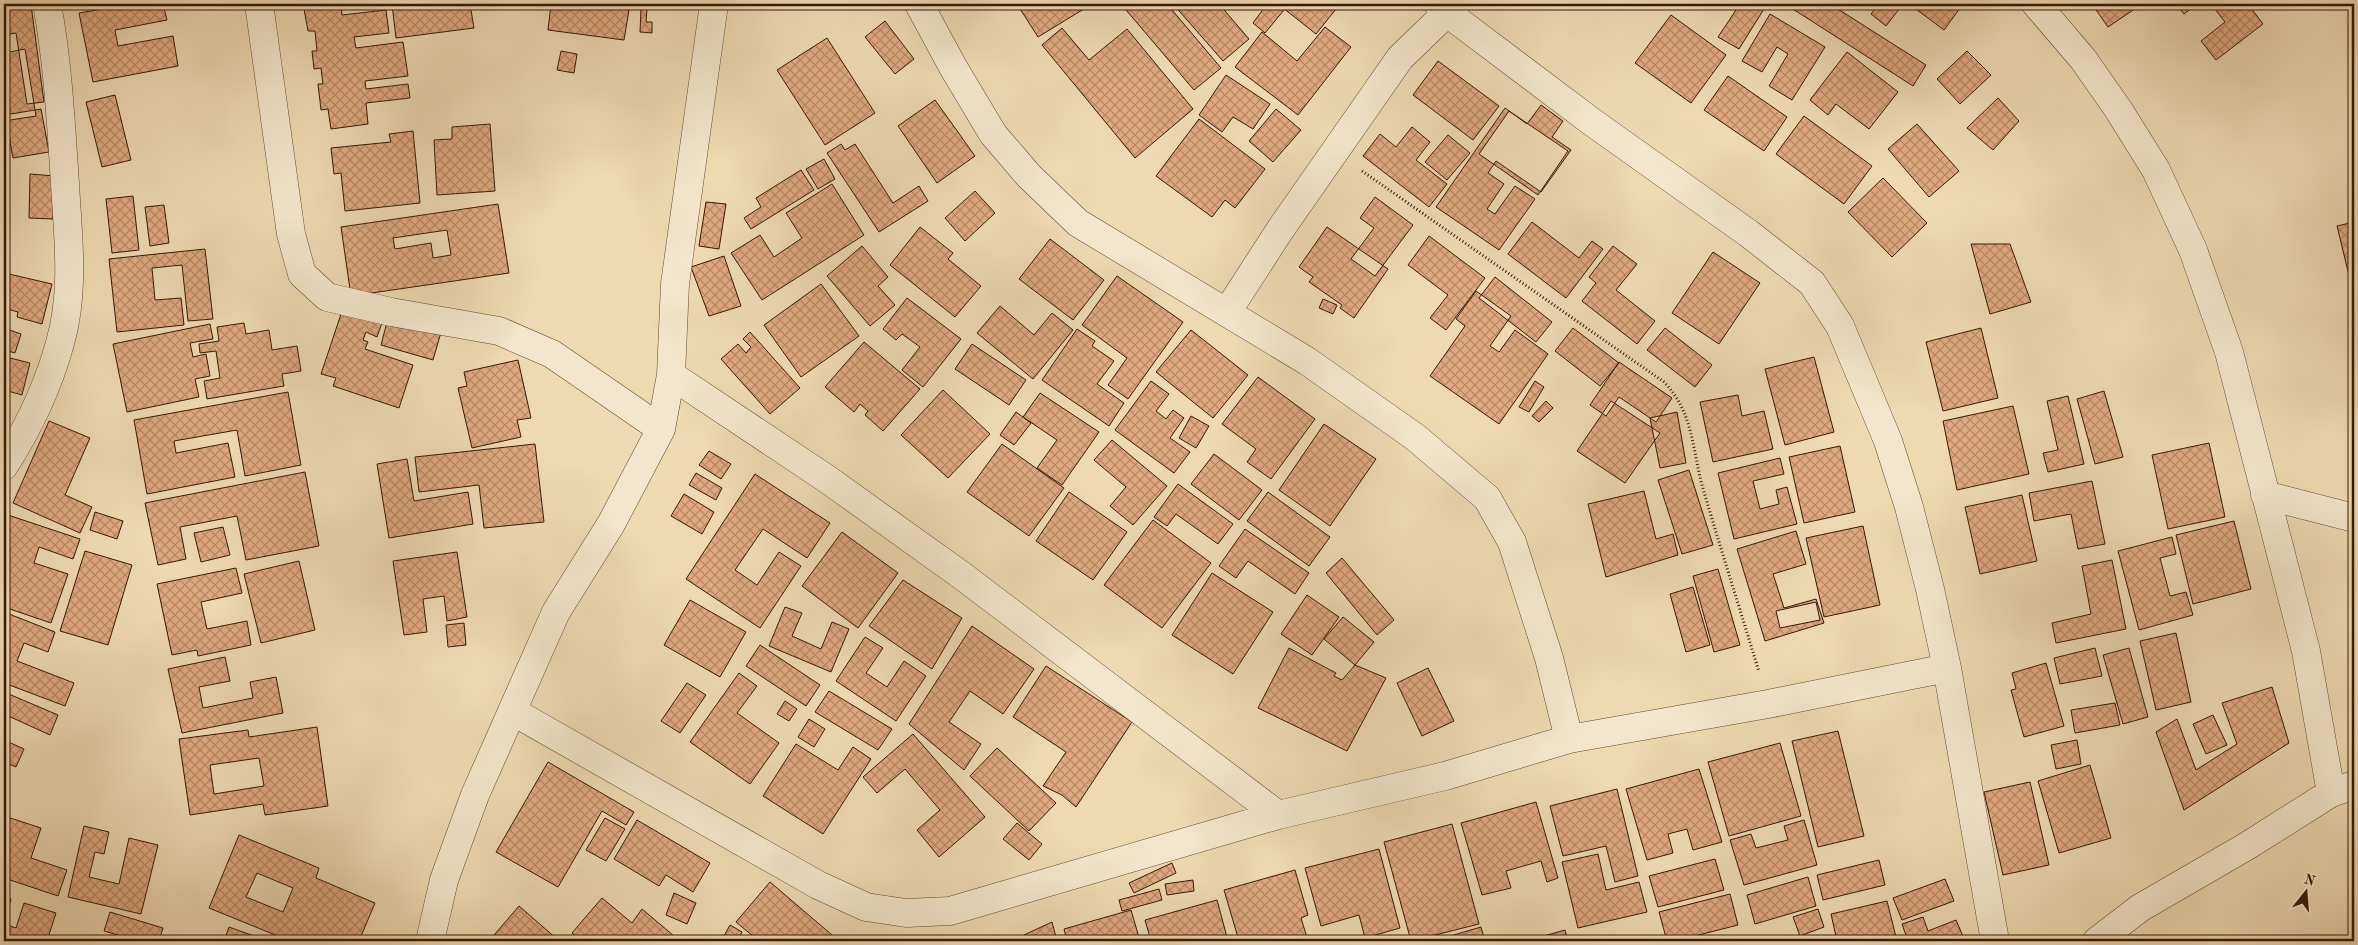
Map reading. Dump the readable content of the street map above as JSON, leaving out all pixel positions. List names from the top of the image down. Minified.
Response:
{"north":"top"}
